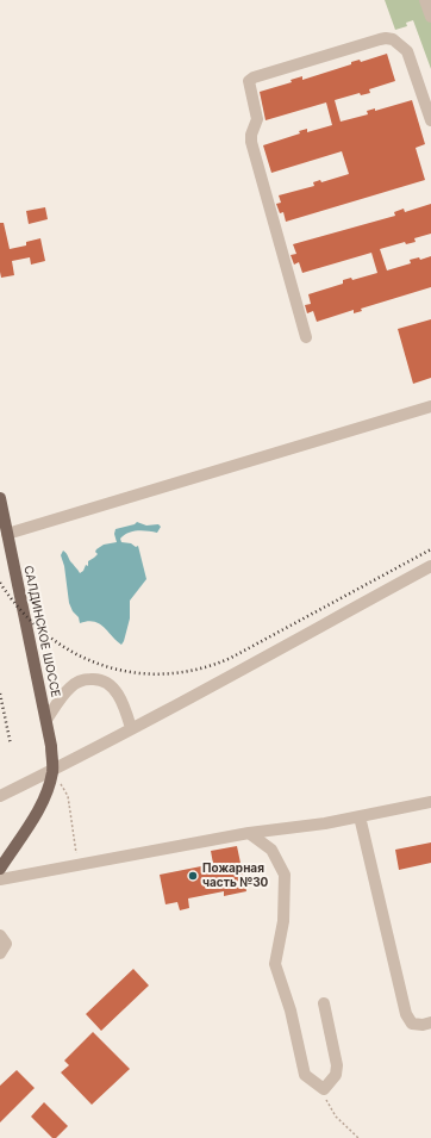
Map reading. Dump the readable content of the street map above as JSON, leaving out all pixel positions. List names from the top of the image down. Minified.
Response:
{"streets":{"main road":["САЛДИНСКОЕ ШОССЕ"]},"places":["Пожарная часть №30"]}
